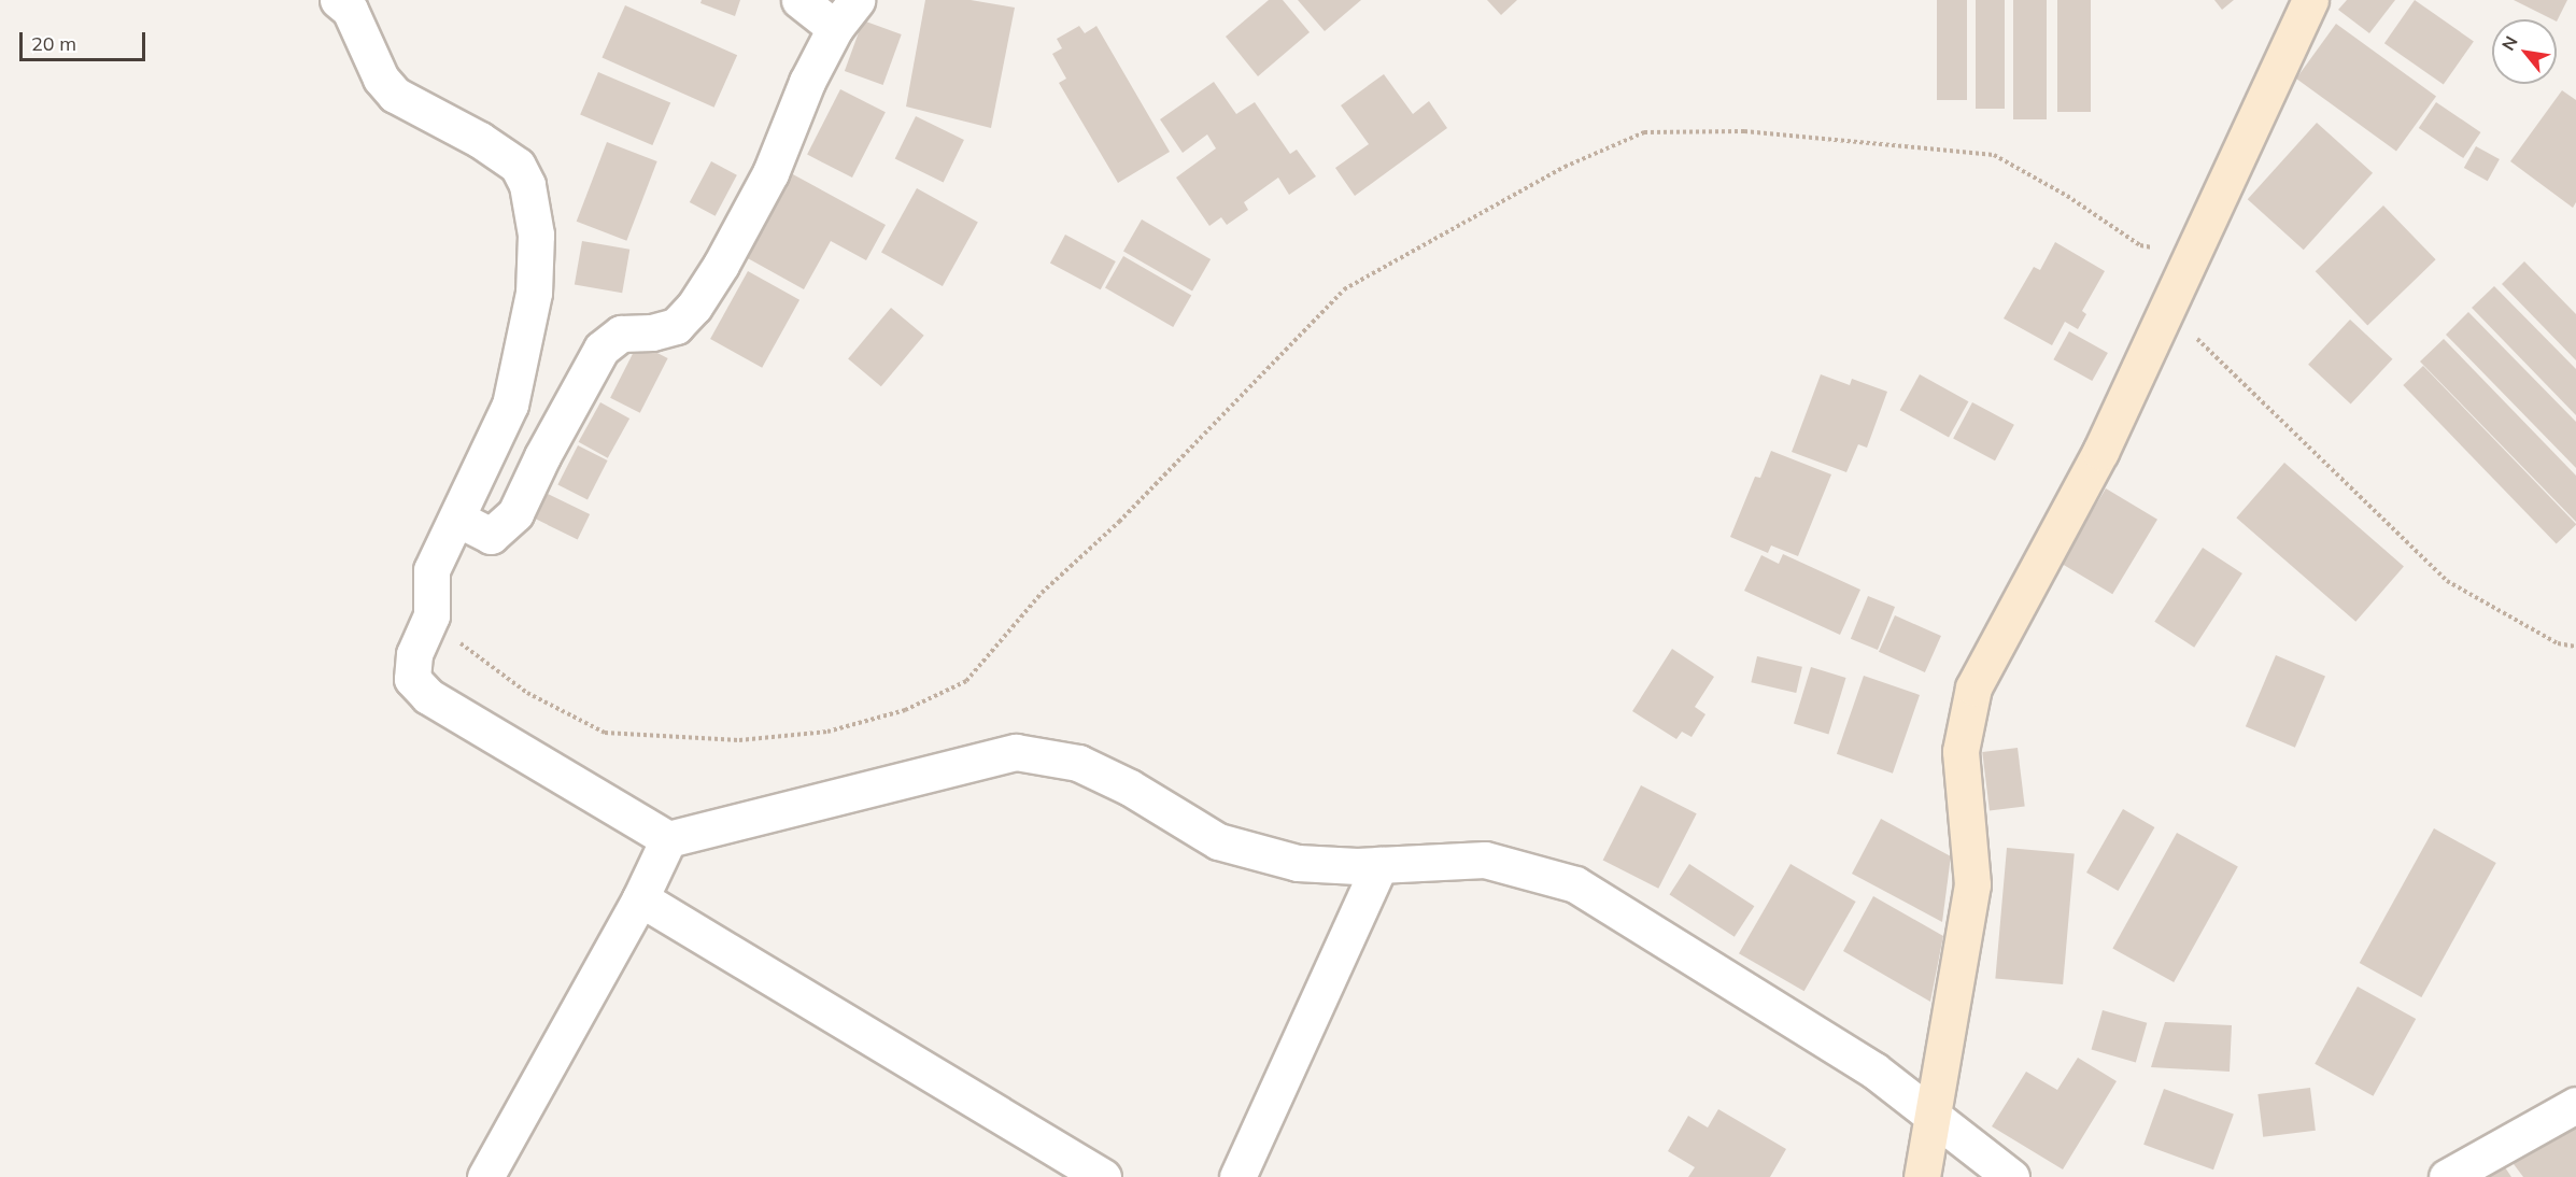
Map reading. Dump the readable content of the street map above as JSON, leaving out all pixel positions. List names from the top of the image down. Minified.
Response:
{"scale_bar":"20 m","north":"top left"}
